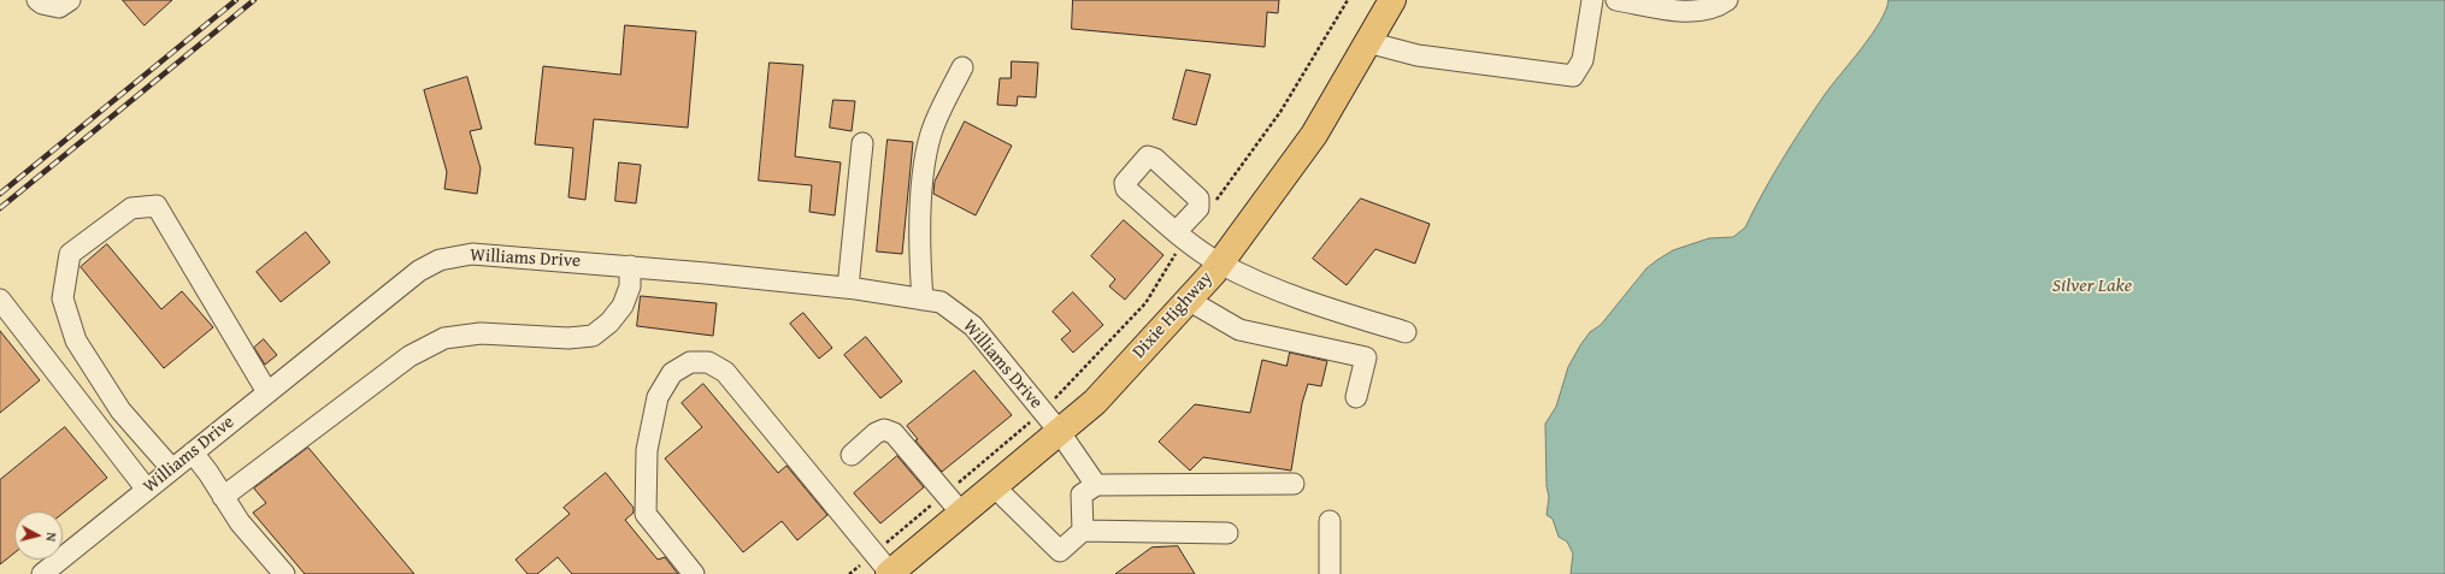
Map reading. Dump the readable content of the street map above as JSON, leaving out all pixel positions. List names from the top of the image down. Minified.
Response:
{"streets":{"main road":["Dixie Highway"],"street":["Williams Drive"]},"crossings":[["Williams Drive","Dixie Highway"]],"water":["Silver Lake"],"north":"right"}
